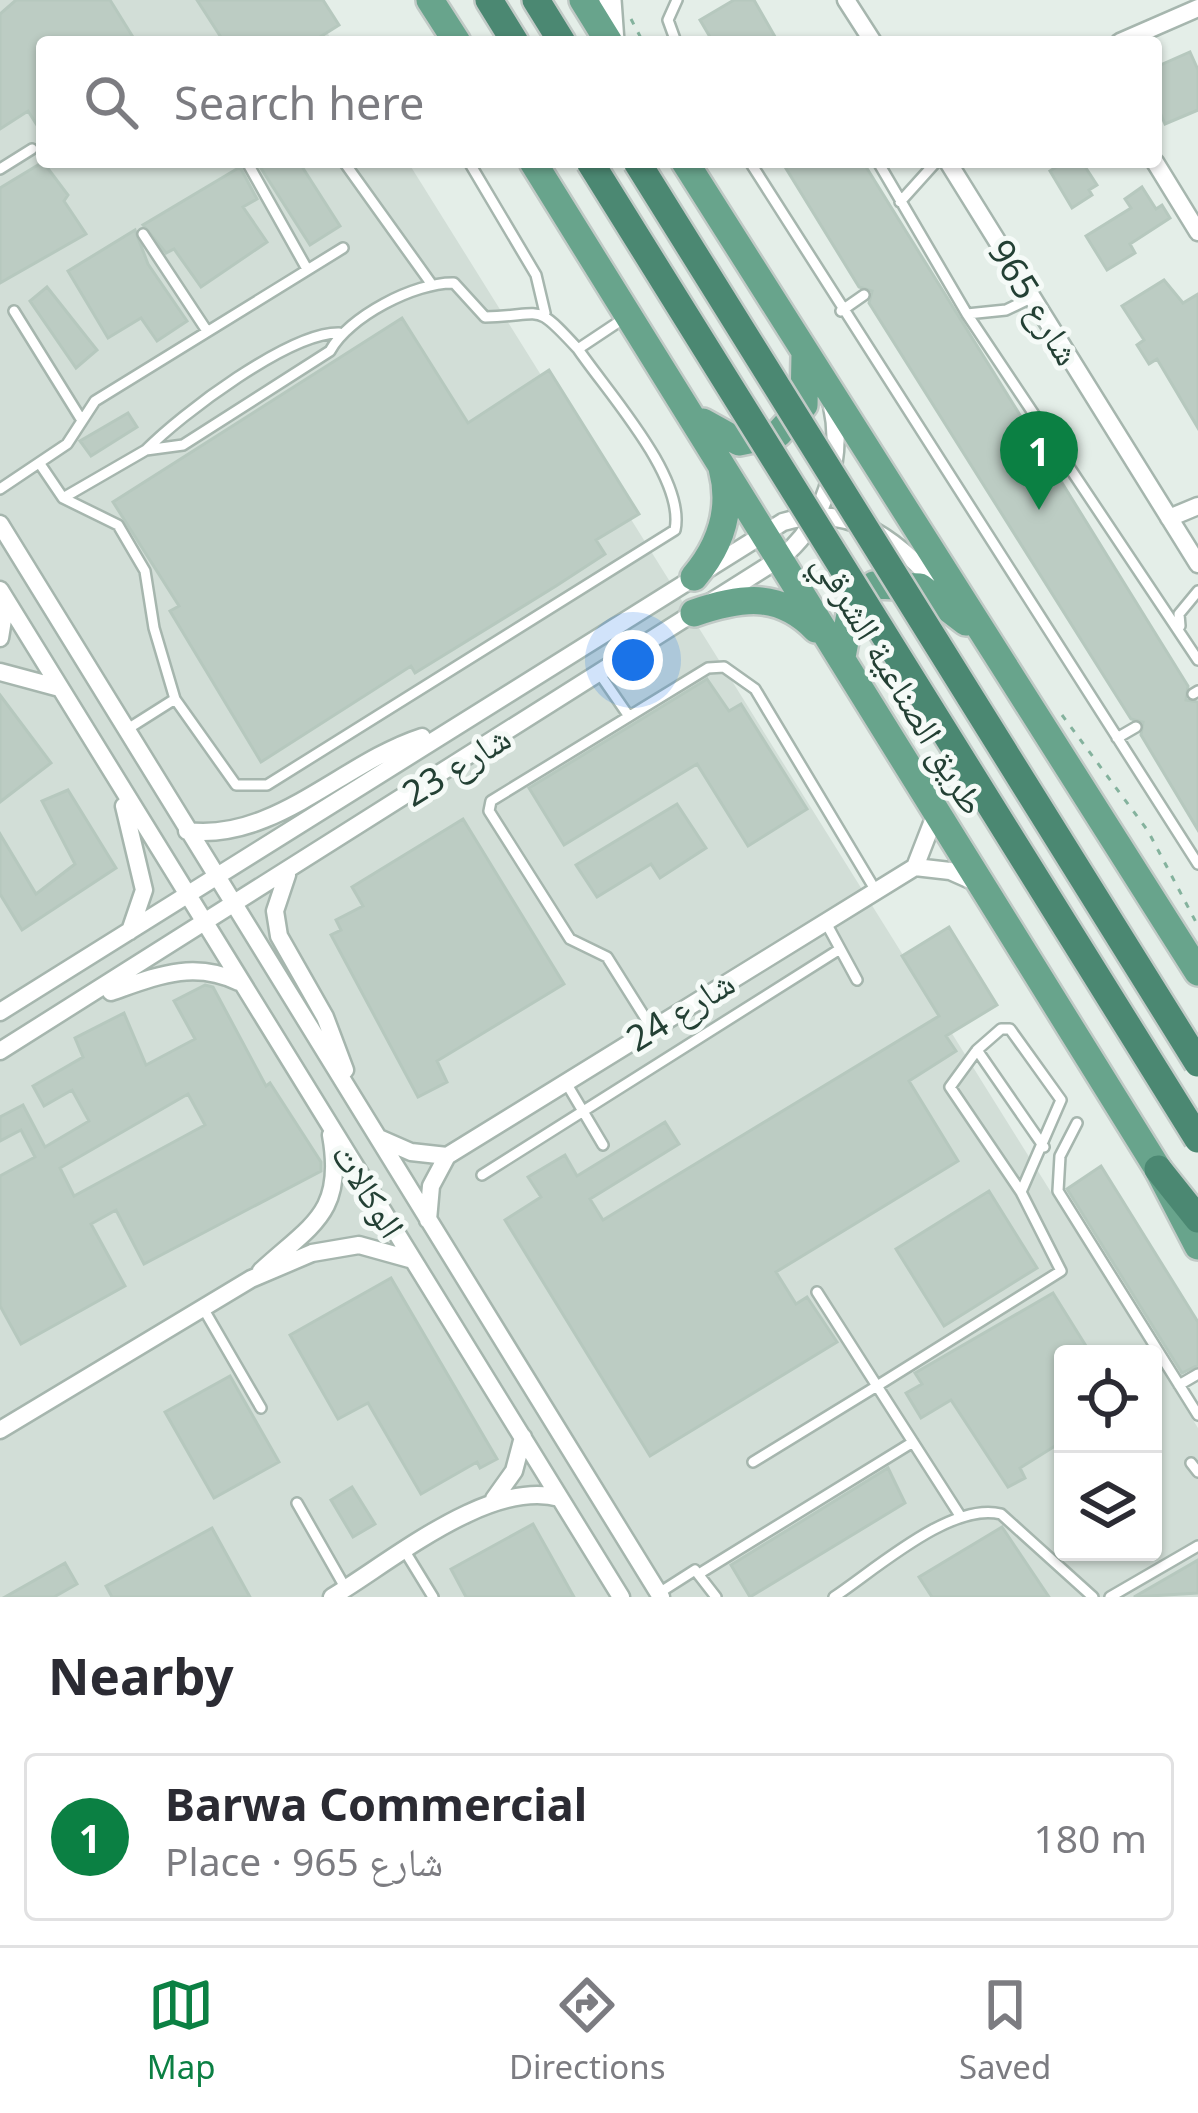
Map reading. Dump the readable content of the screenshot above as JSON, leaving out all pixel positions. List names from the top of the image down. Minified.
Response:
{"streets":{"highway":["طريق الصناعية الشرقي"],"street":["شارع 965","شارع 23","شارع 24","الوكالات"]},"crossings":[["طريق الصناعية الشرقي","شارع 23"],["شارع 23","الوكالات"]],"page":{"search":"Search here","pins":"1","heading":"Nearby","list":[{"mark":"1","name":"Barwa Commercial","note":"Place · شارع 965","value":"180 m"}],"nav":["Map","Directions","Saved"]}}
